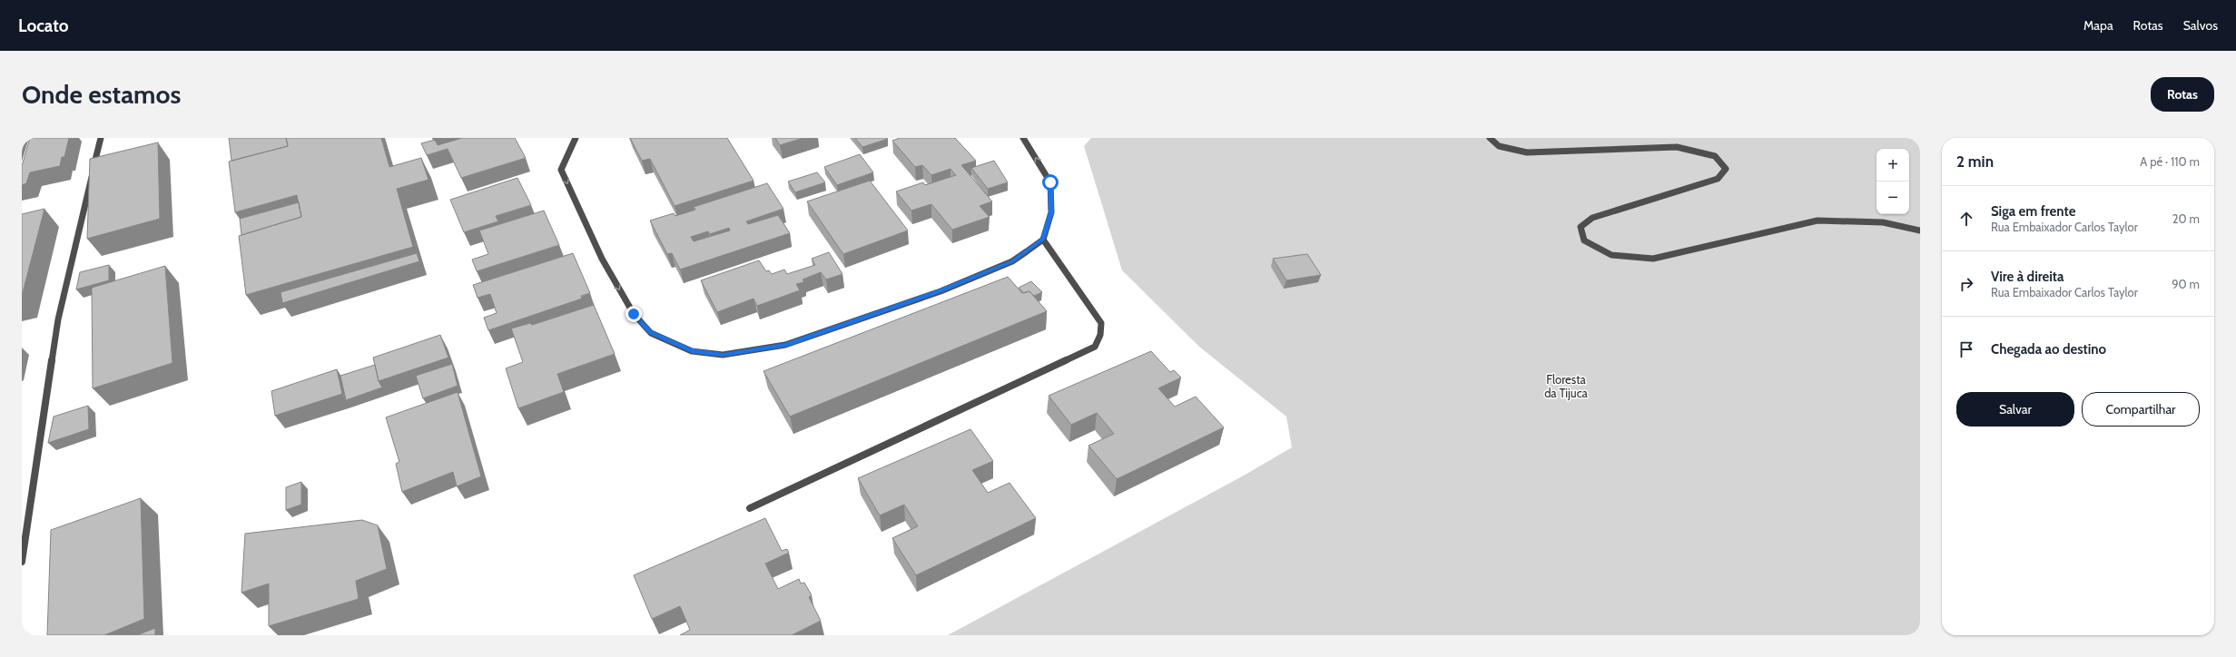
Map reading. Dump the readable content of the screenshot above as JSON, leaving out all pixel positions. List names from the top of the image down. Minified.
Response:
{"parks":["Floresta da Tijuca"],"page":{"header":"Locato","nav":["Mapa","Rotas","Salvos"],"buttons":["Rotas",["Salvar","Compartilhar"]],"title":"Onde estamos","heading":["2 min","A pé · 110 m"],"map_buttons":["+","−"],"list":[["Siga em frente","Rua Embaixador Carlos Taylor","20 m"],["Vire à direita","Rua Embaixador Carlos Taylor","90 m"],"Chegada ao destino"]}}
